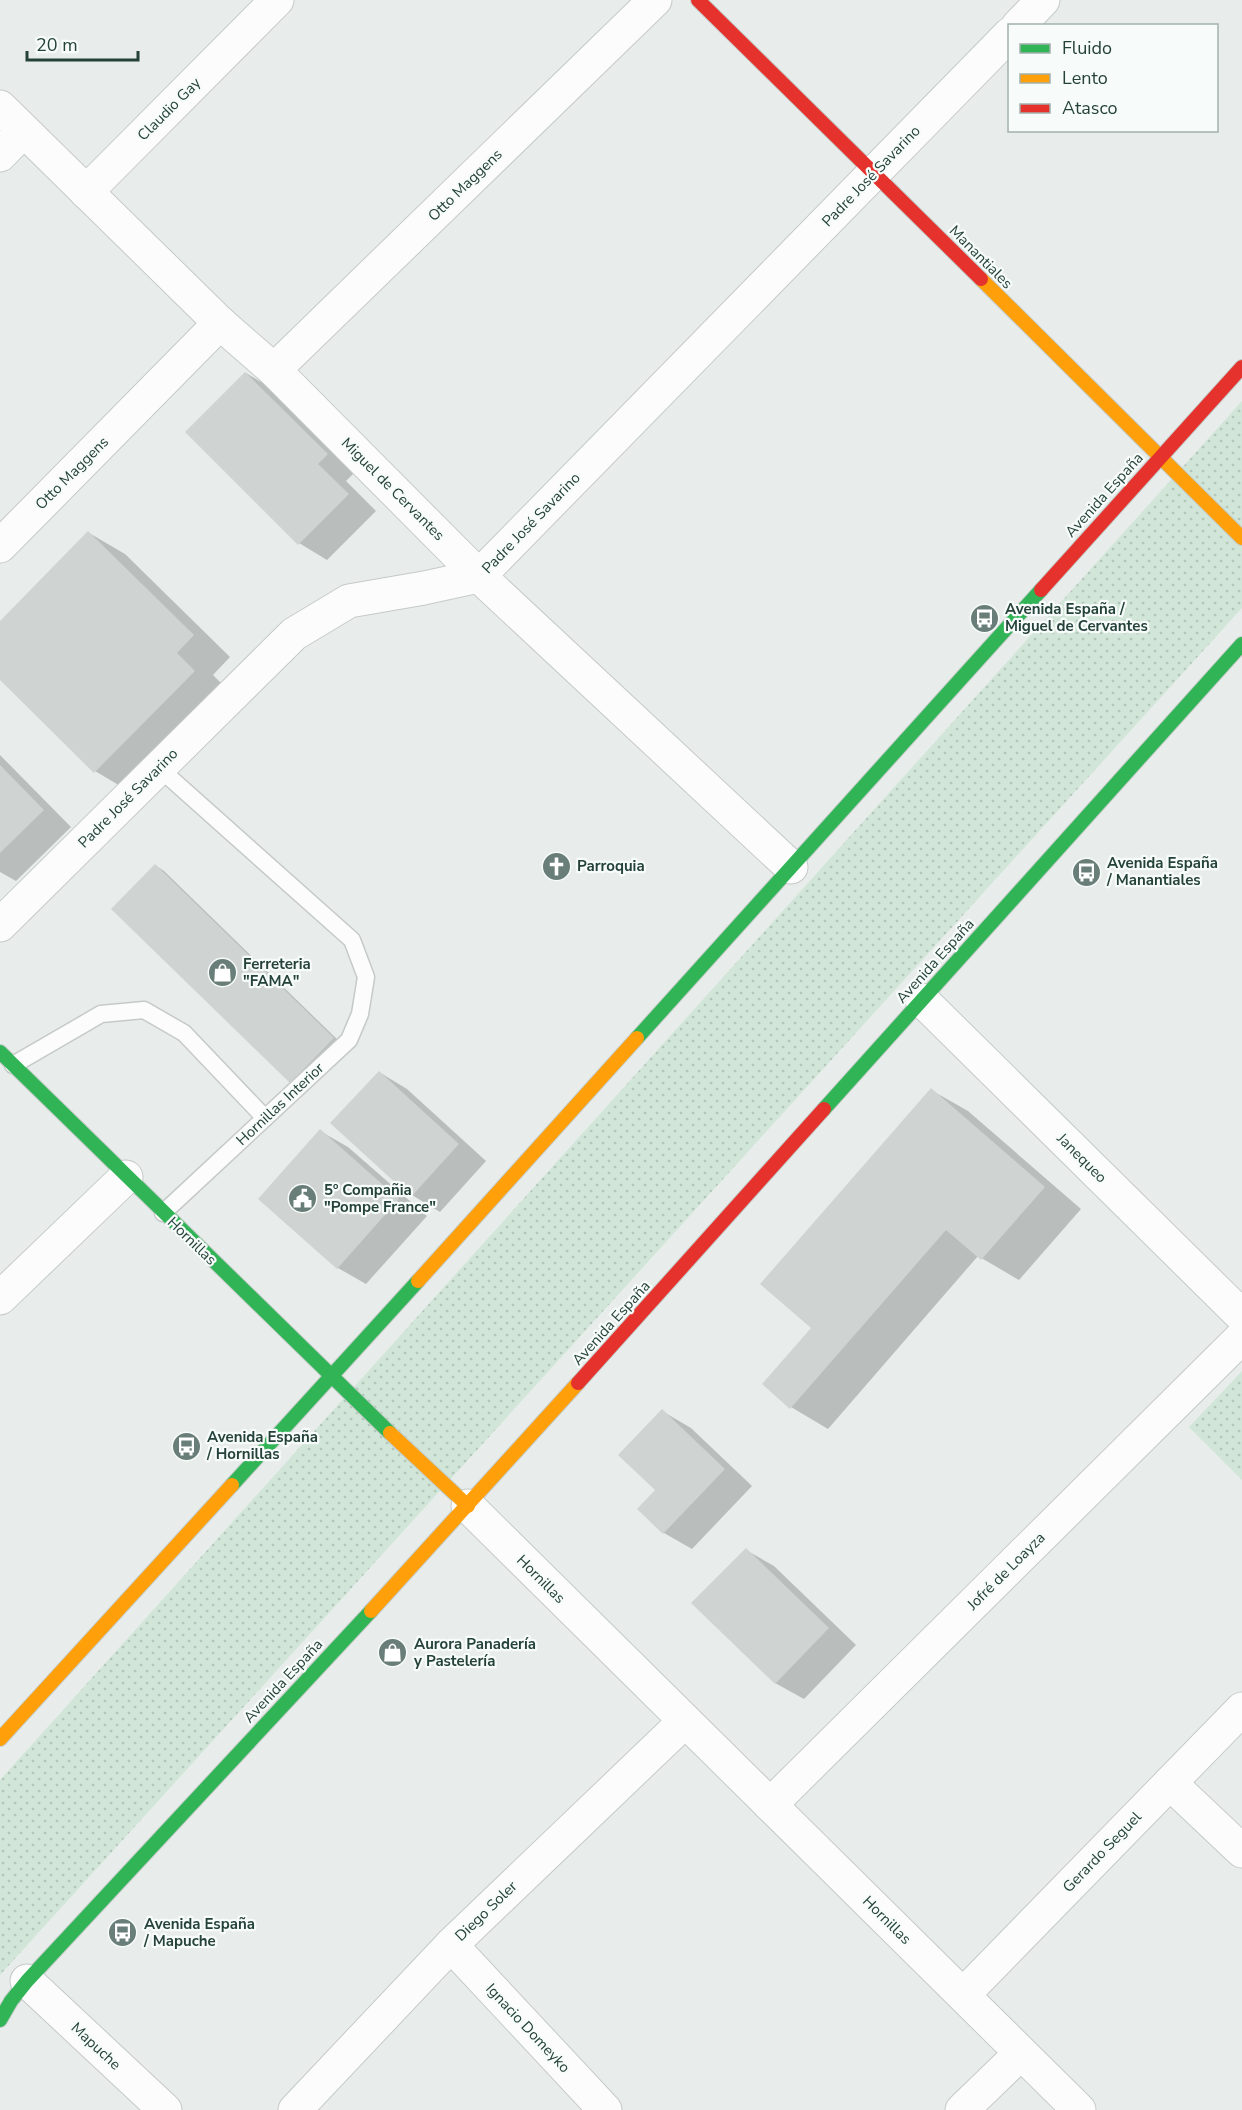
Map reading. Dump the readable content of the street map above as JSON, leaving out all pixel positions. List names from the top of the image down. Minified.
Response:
{"streets":{"main road":["Manantiales","Avenida España","Hornillas"],"street":["Claudio Gay","Padre José Savarino","Otto Maggens","Miguel de Cervantes","Janequeo","Jofré de Loayza","Gerardo Seguel","Diego Soler","Ignacio Domeyko","Mapuche"],"lane":["Hornillas Interior"]},"crossings":[["Claudio Gay","Miguel de Cervantes"],["Padre José Savarino","Manantiales"],["Padre José Savarino","Miguel de Cervantes"],["Padre José Savarino","Hornillas Interior"],["Otto Maggens","Miguel de Cervantes"],["Manantiales","Avenida España"],["Miguel de Cervantes","Avenida España"],["Avenida España","Janequeo"],["Avenida España","Hornillas"],["Avenida España","Mapuche"],["Hornillas Interior","Hornillas"],["Hornillas","Jofré de Loayza"],["Hornillas","Gerardo Seguel"],["Hornillas","Diego Soler"],["Diego Soler","Ignacio Domeyko"]],"places":{"bus stop":["Avenida España / Miguel de Cervantes","Avenida España / Manantiales","Avenida España / Hornillas","Avenida España / Mapuche"],"church":["Parroquia"],"shop":["Ferreteria \"FAMA\"","Aurora Panadería y Pastelería"],"public building":["5º Compañia \"Pompe France\""]},"legend":["Fluido","Lento","Atasco"],"scale_bar":"20 m"}
